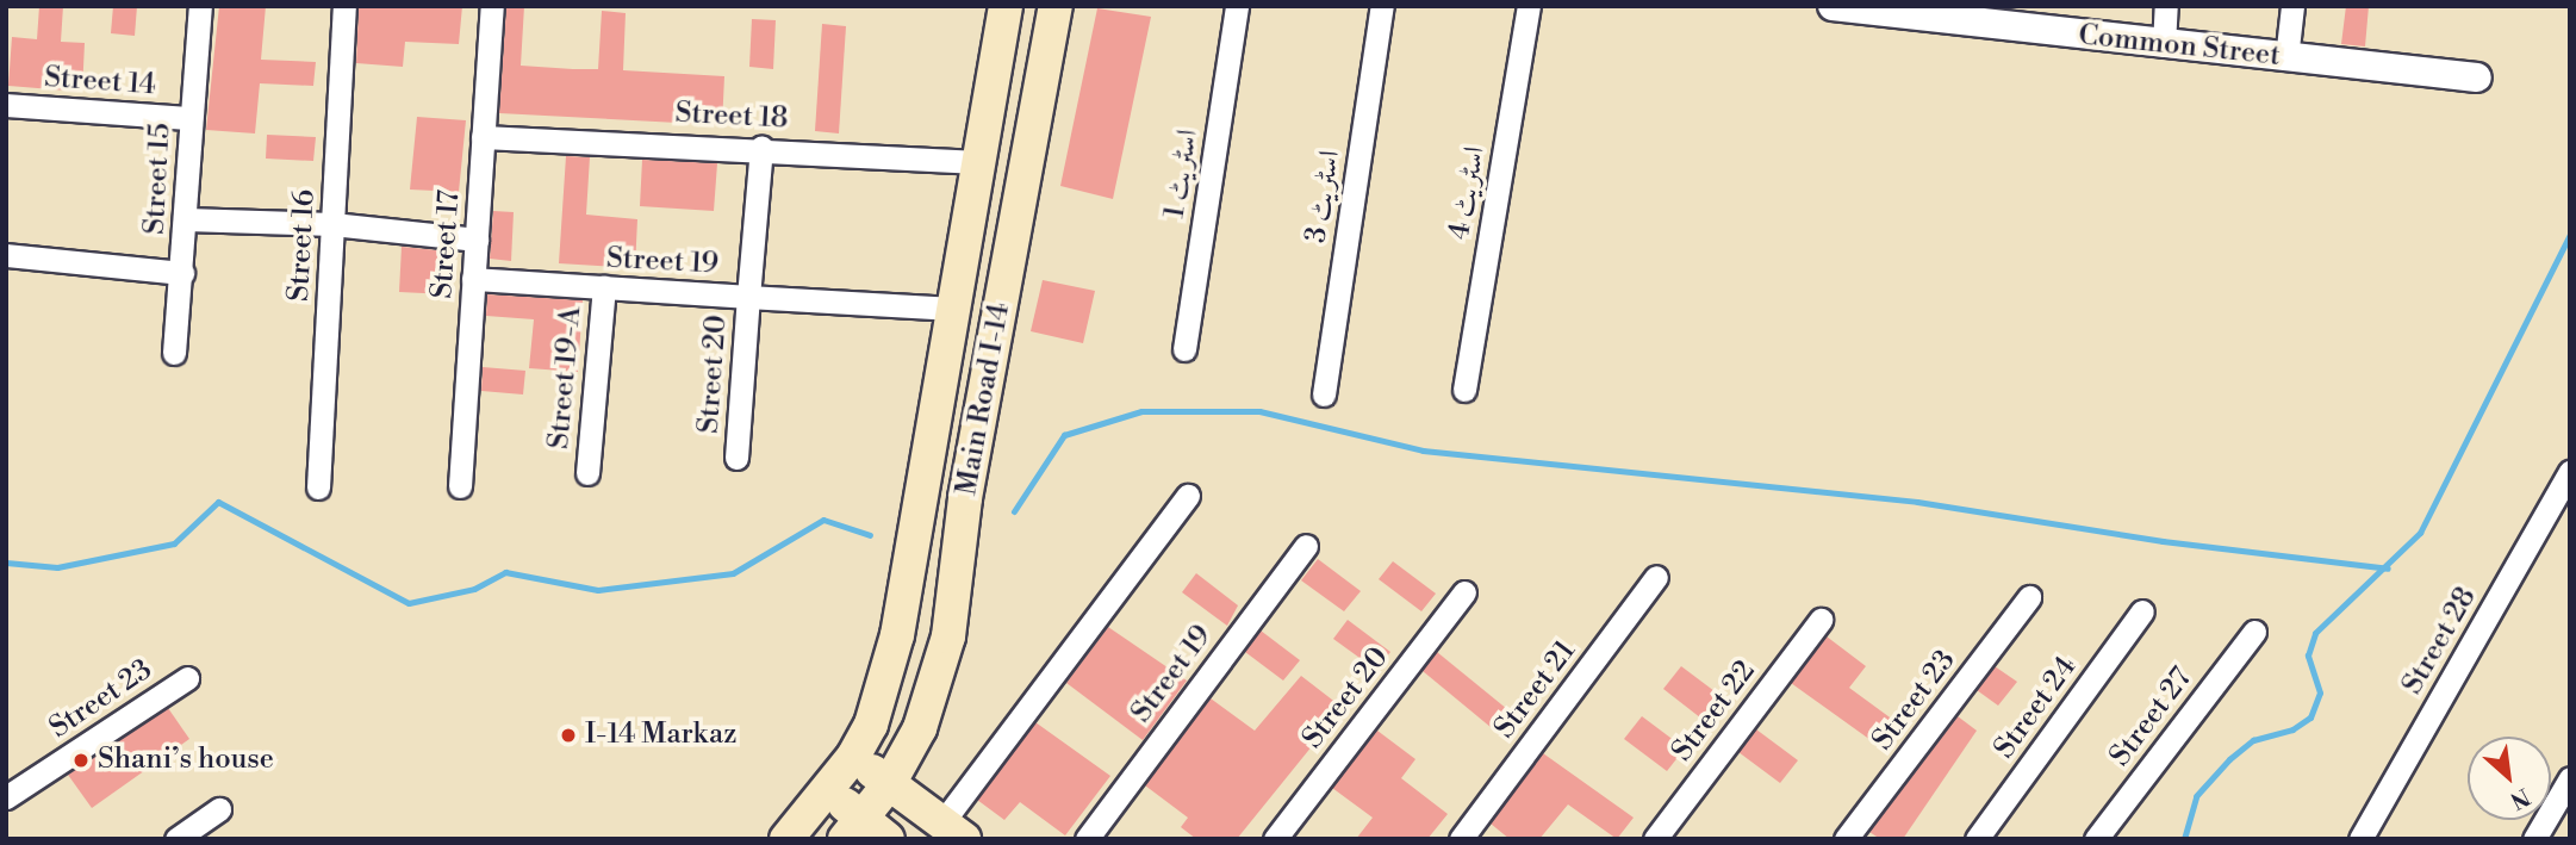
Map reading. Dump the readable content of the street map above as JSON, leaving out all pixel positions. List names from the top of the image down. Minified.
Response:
{"streets":{"main road":["Main Road I-14"],"street":["Common Street","Street 14","Street 18","اسٹریٹ 1","Street 15","اسٹریٹ 4","اسٹریٹ 3","Street 17","Street 16","Street 19","Street 20","Street 19-A","Street 28","Street 21","Street 23","Street 24","Street 22","Street 27"]},"crossings":[["Street 14","Street 15"],["Street 18","Street 17"],["Street 18","Street 19"],["Street 18","Main Road I-14"],["Street 17","Street 19"],["Street 19","Street 20"],["Street 19","Street 19-A"]],"places":["I-14 Markaz","Shani’s house"],"north":"bottom right"}
